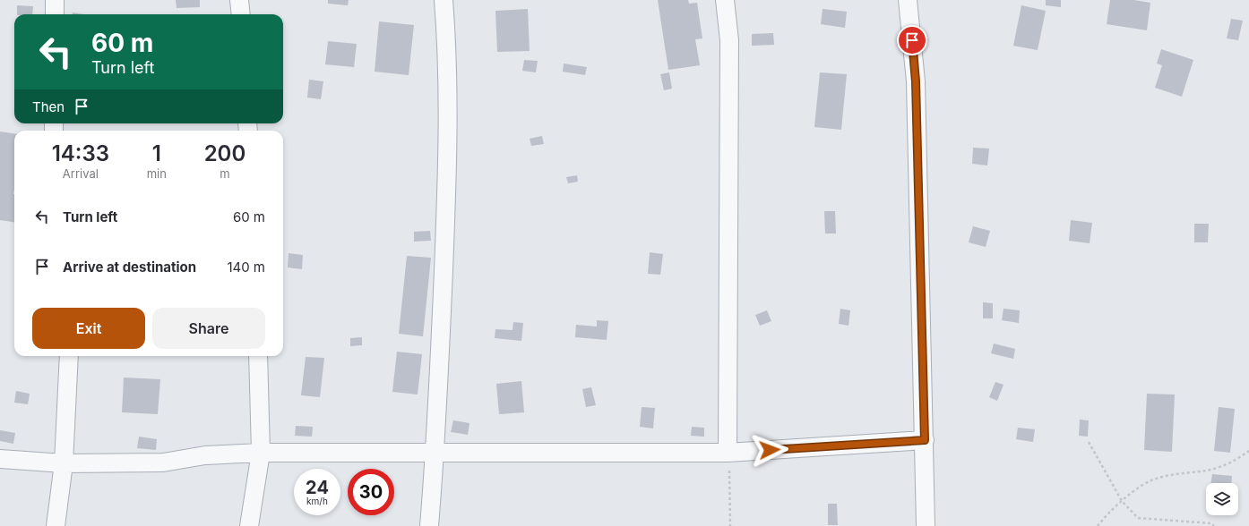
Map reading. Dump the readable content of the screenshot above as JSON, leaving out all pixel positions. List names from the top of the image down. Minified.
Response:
{"page":{"turn":["60 m","Turn left"],"then":"Then","eta":["14:33","Arrival","1","min","200","m"],"list":[{"name":"Turn left","value":"60 m"},{"name":"Arrive at destination","value":"140 m"}],"buttons":["Exit","Share"],"speed":"24 km/h","limit":"30"}}
